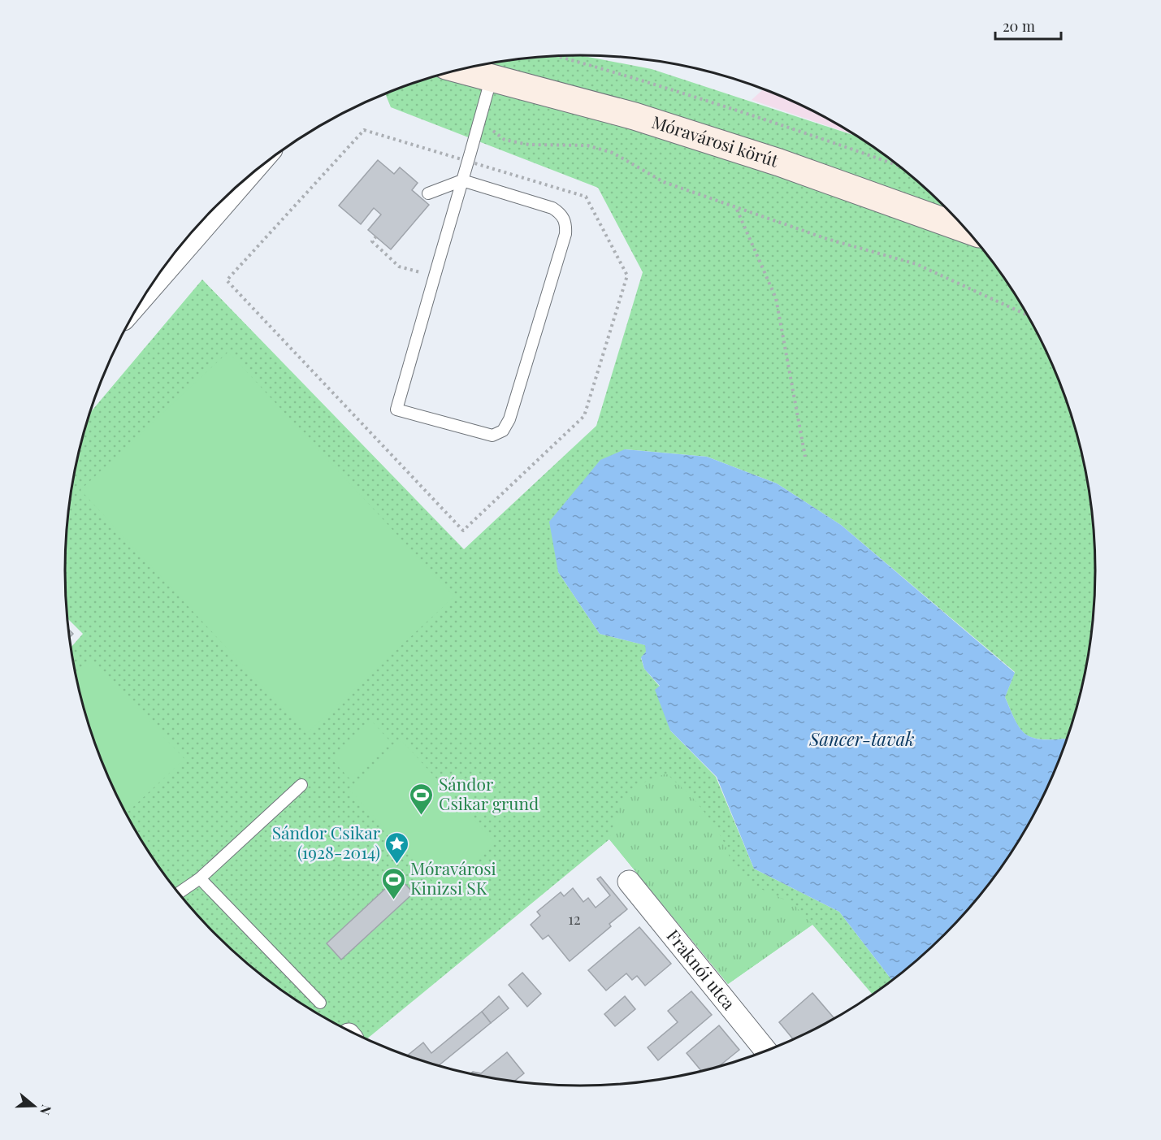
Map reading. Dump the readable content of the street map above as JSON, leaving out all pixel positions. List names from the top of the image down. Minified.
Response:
{"streets":{"main road":["Móravárosi körút"],"street":["Fraknói utca"]},"water":["Sancer-tavak"],"places":{"sports":["Sándor Csikar grund","Móravárosi Kinizsi SK"],"place":["Sándor Csikar (1928-2014)"]},"house_numbers":["12"],"scale_bar":"20 m","north":"right"}
